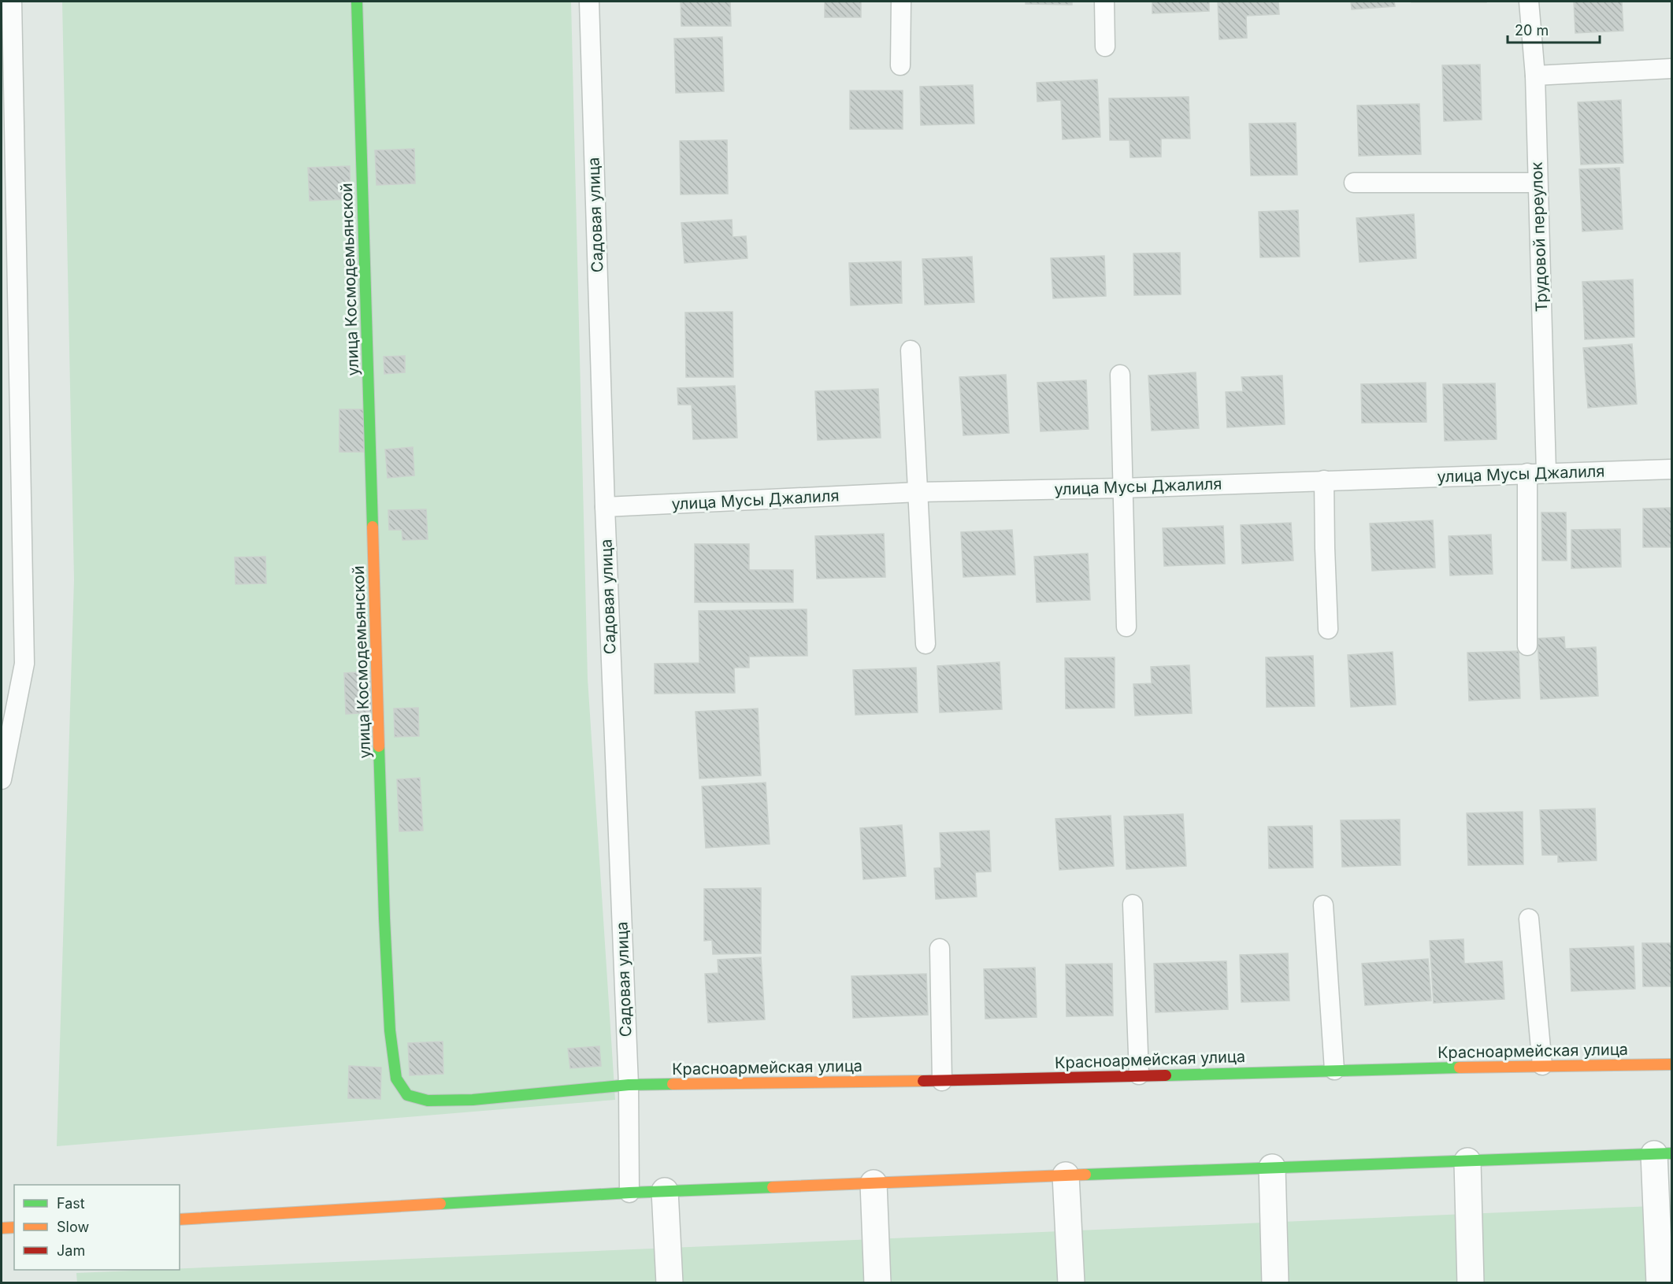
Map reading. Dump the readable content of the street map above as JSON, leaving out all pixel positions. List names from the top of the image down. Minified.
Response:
{"streets":{"street":["улица Космодемьянской","Красноармейская улица"],"lane":["Садовая улица","Трудовой переулок","улица Мусы Джалиля"]},"crossings":[["Садовая улица","улица Космодемьянской"],["Садовая улица","улица Мусы Джалиля"],["Садовая улица","Красноармейская улица"],["Трудовой переулок","улица Мусы Джалиля"],["улица Космодемьянской","Красноармейская улица"]],"legend":["Fast","Slow","Jam"],"scale_bar":"20 m"}
